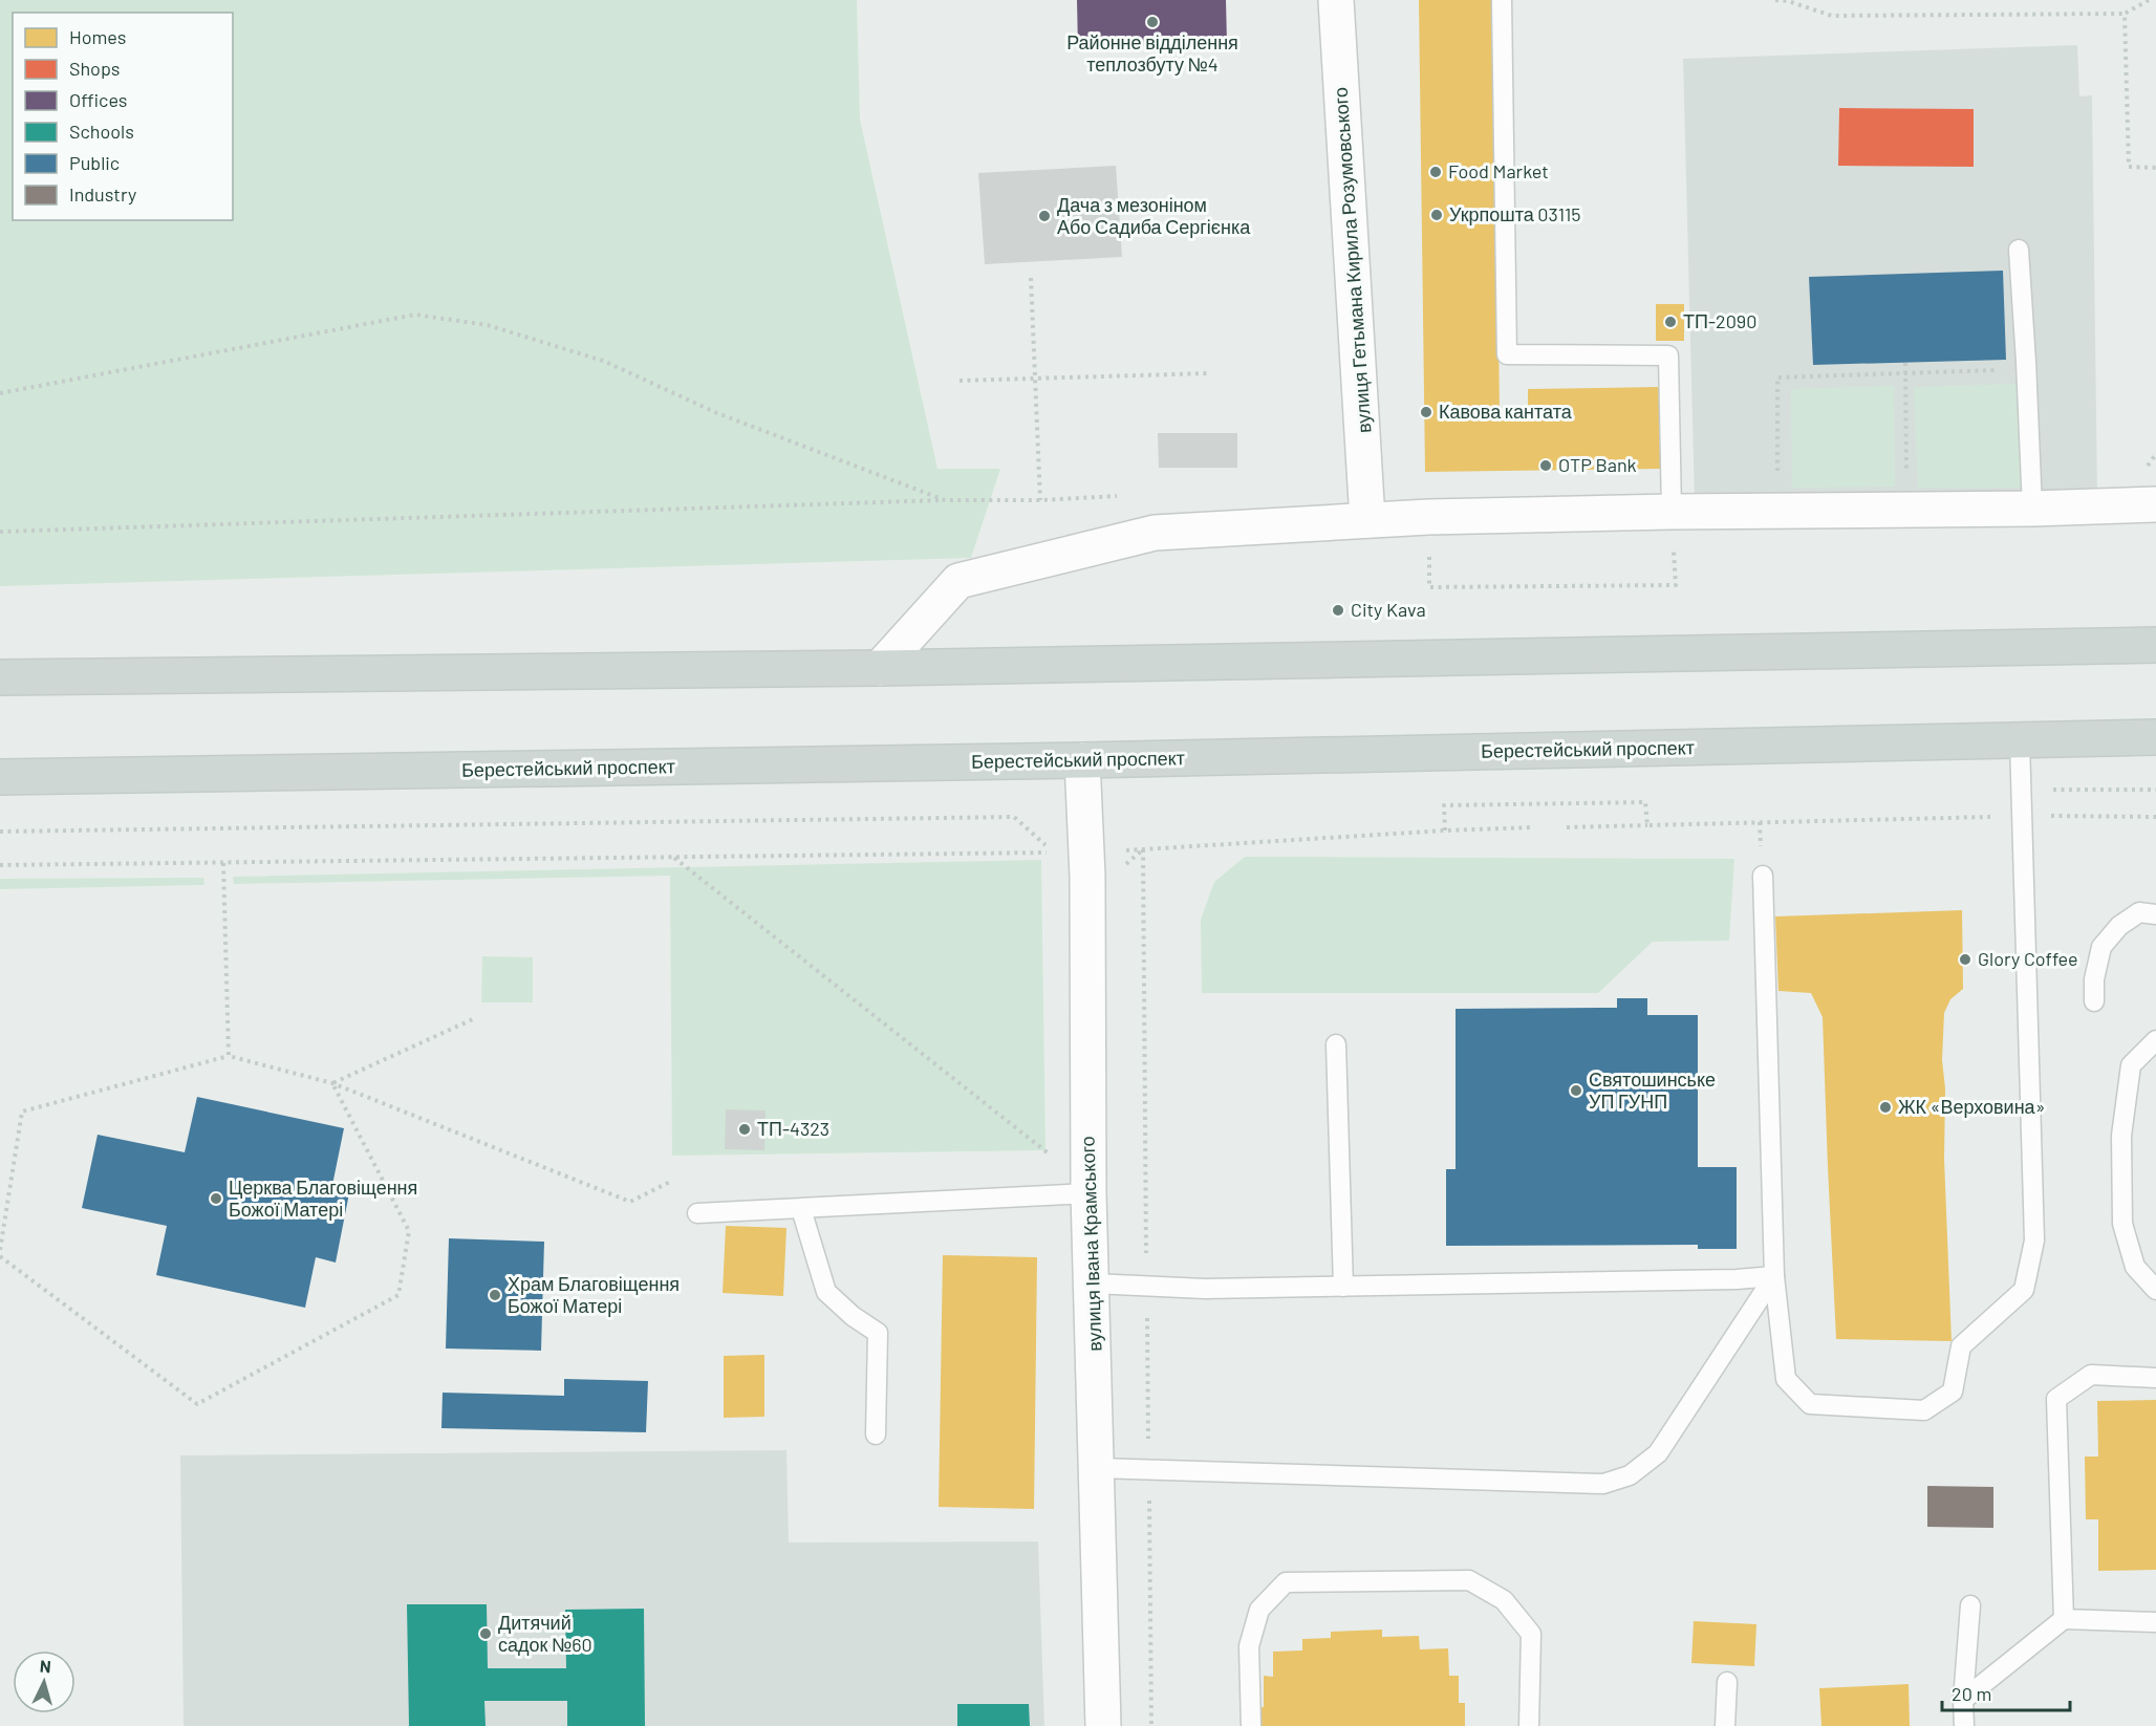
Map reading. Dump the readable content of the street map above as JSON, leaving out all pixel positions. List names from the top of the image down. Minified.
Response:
{"streets":{"main road":["Берестейський проспект"],"street":["вулиця Гетьмана Кирила Розумовського","вулиця Івана Крамського"]},"crossings":[["Берестейський проспект","вулиця Івана Крамського"]],"places":["Районне відділення теплозбуту №4","Food Market","Укрпошта 03115","Дача з мезоніном Або Садиба Сергієнка","ТП-2090","Кавова кантата","OTP Bank","City Kava","Glory Coffee","Святошинське УП ГУНП","ЖК «Верховина»","ТП-4323","Церква Благовіщення Божої Матері","Храм Благовіщення Божої Матері","Дитячий садок №60"],"legend":["Homes","Shops","Offices","Schools","Public","Industry"],"scale_bar":"20 m","north":"top"}
